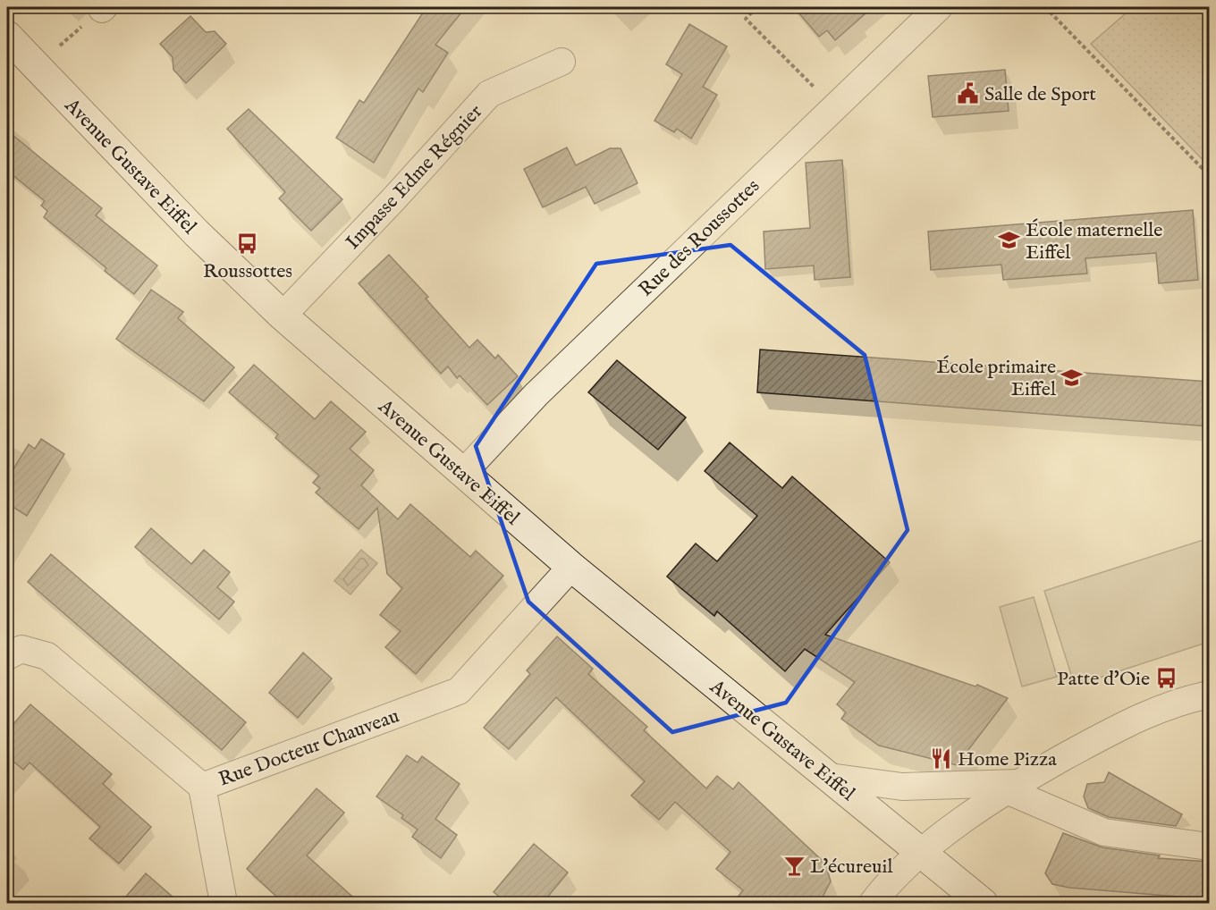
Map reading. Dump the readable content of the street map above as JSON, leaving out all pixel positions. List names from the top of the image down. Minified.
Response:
{"streets":{"main road":["Avenue Gustave Eiffel"],"street":["Impasse Edme Régnier","Rue des Roussottes","Rue Docteur Chauveau"]},"crossings":[["Avenue Gustave Eiffel","Impasse Edme Régnier"],["Avenue Gustave Eiffel","Rue des Roussottes"],["Avenue Gustave Eiffel","Rue Docteur Chauveau"]],"places":{"public building":["Salle de Sport"],"school or university":["École maternelle Eiffel","École primaire Eiffel"],"bus stop":["Roussottes","Patte d'Oie"],"restaurant":["Home Pizza"],"bar":["L'écureuil"]}}
